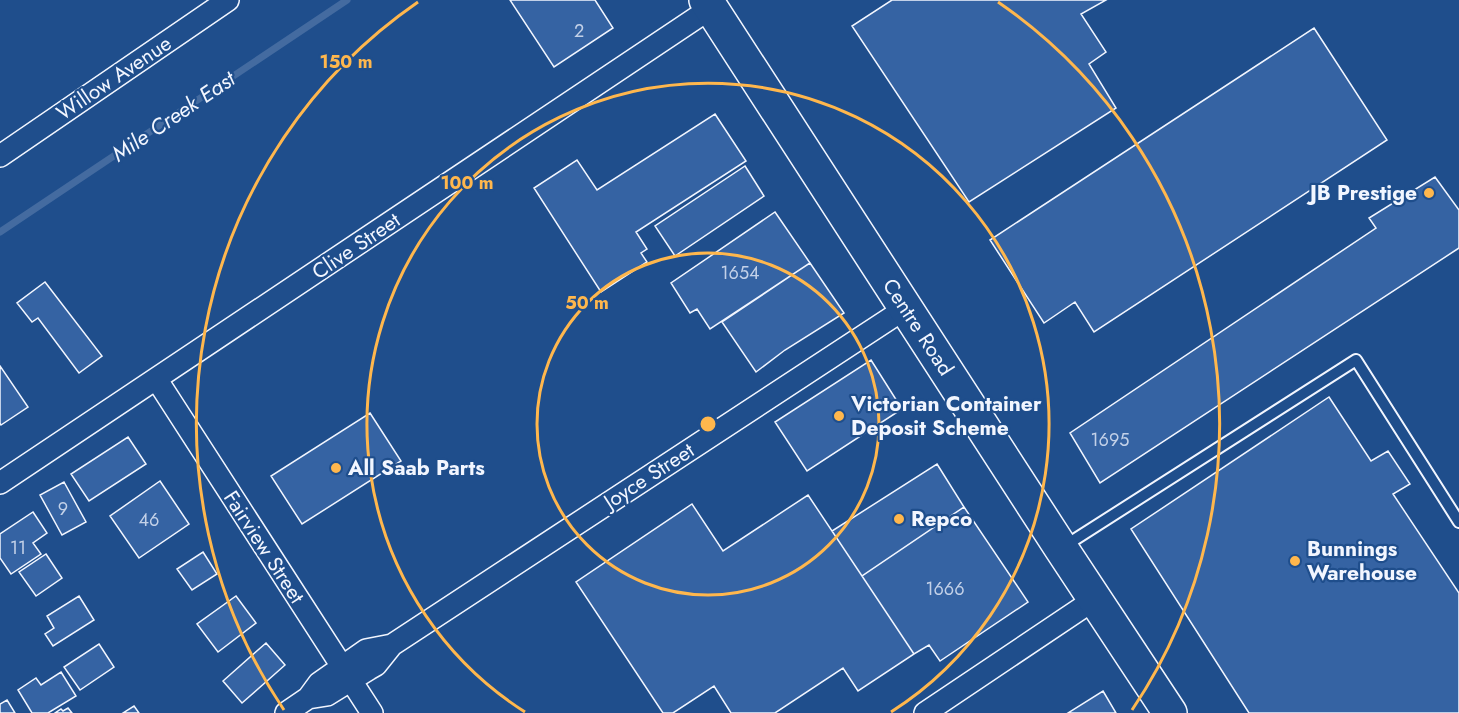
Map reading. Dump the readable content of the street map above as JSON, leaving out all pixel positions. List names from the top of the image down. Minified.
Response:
{"streets":{"main road":["Centre Road"],"street":["Willow Avenue","Clive Street","Joyce Street","Fairview Street"]},"crossings":[["Clive Street","Centre Road"],["Clive Street","Fairview Street"],["Centre Road","Joyce Street"],["Joyce Street","Fairview Street"]],"water":["Mile Creek East"],"places":["JB Prestige","Victorian Container Deposit Scheme","All Saab Parts","Repco","Bunnings Warehouse"],"house_numbers":["2","1654","1695","9","46","11","1666"],"rings":["150 m","100 m","50 m"]}
